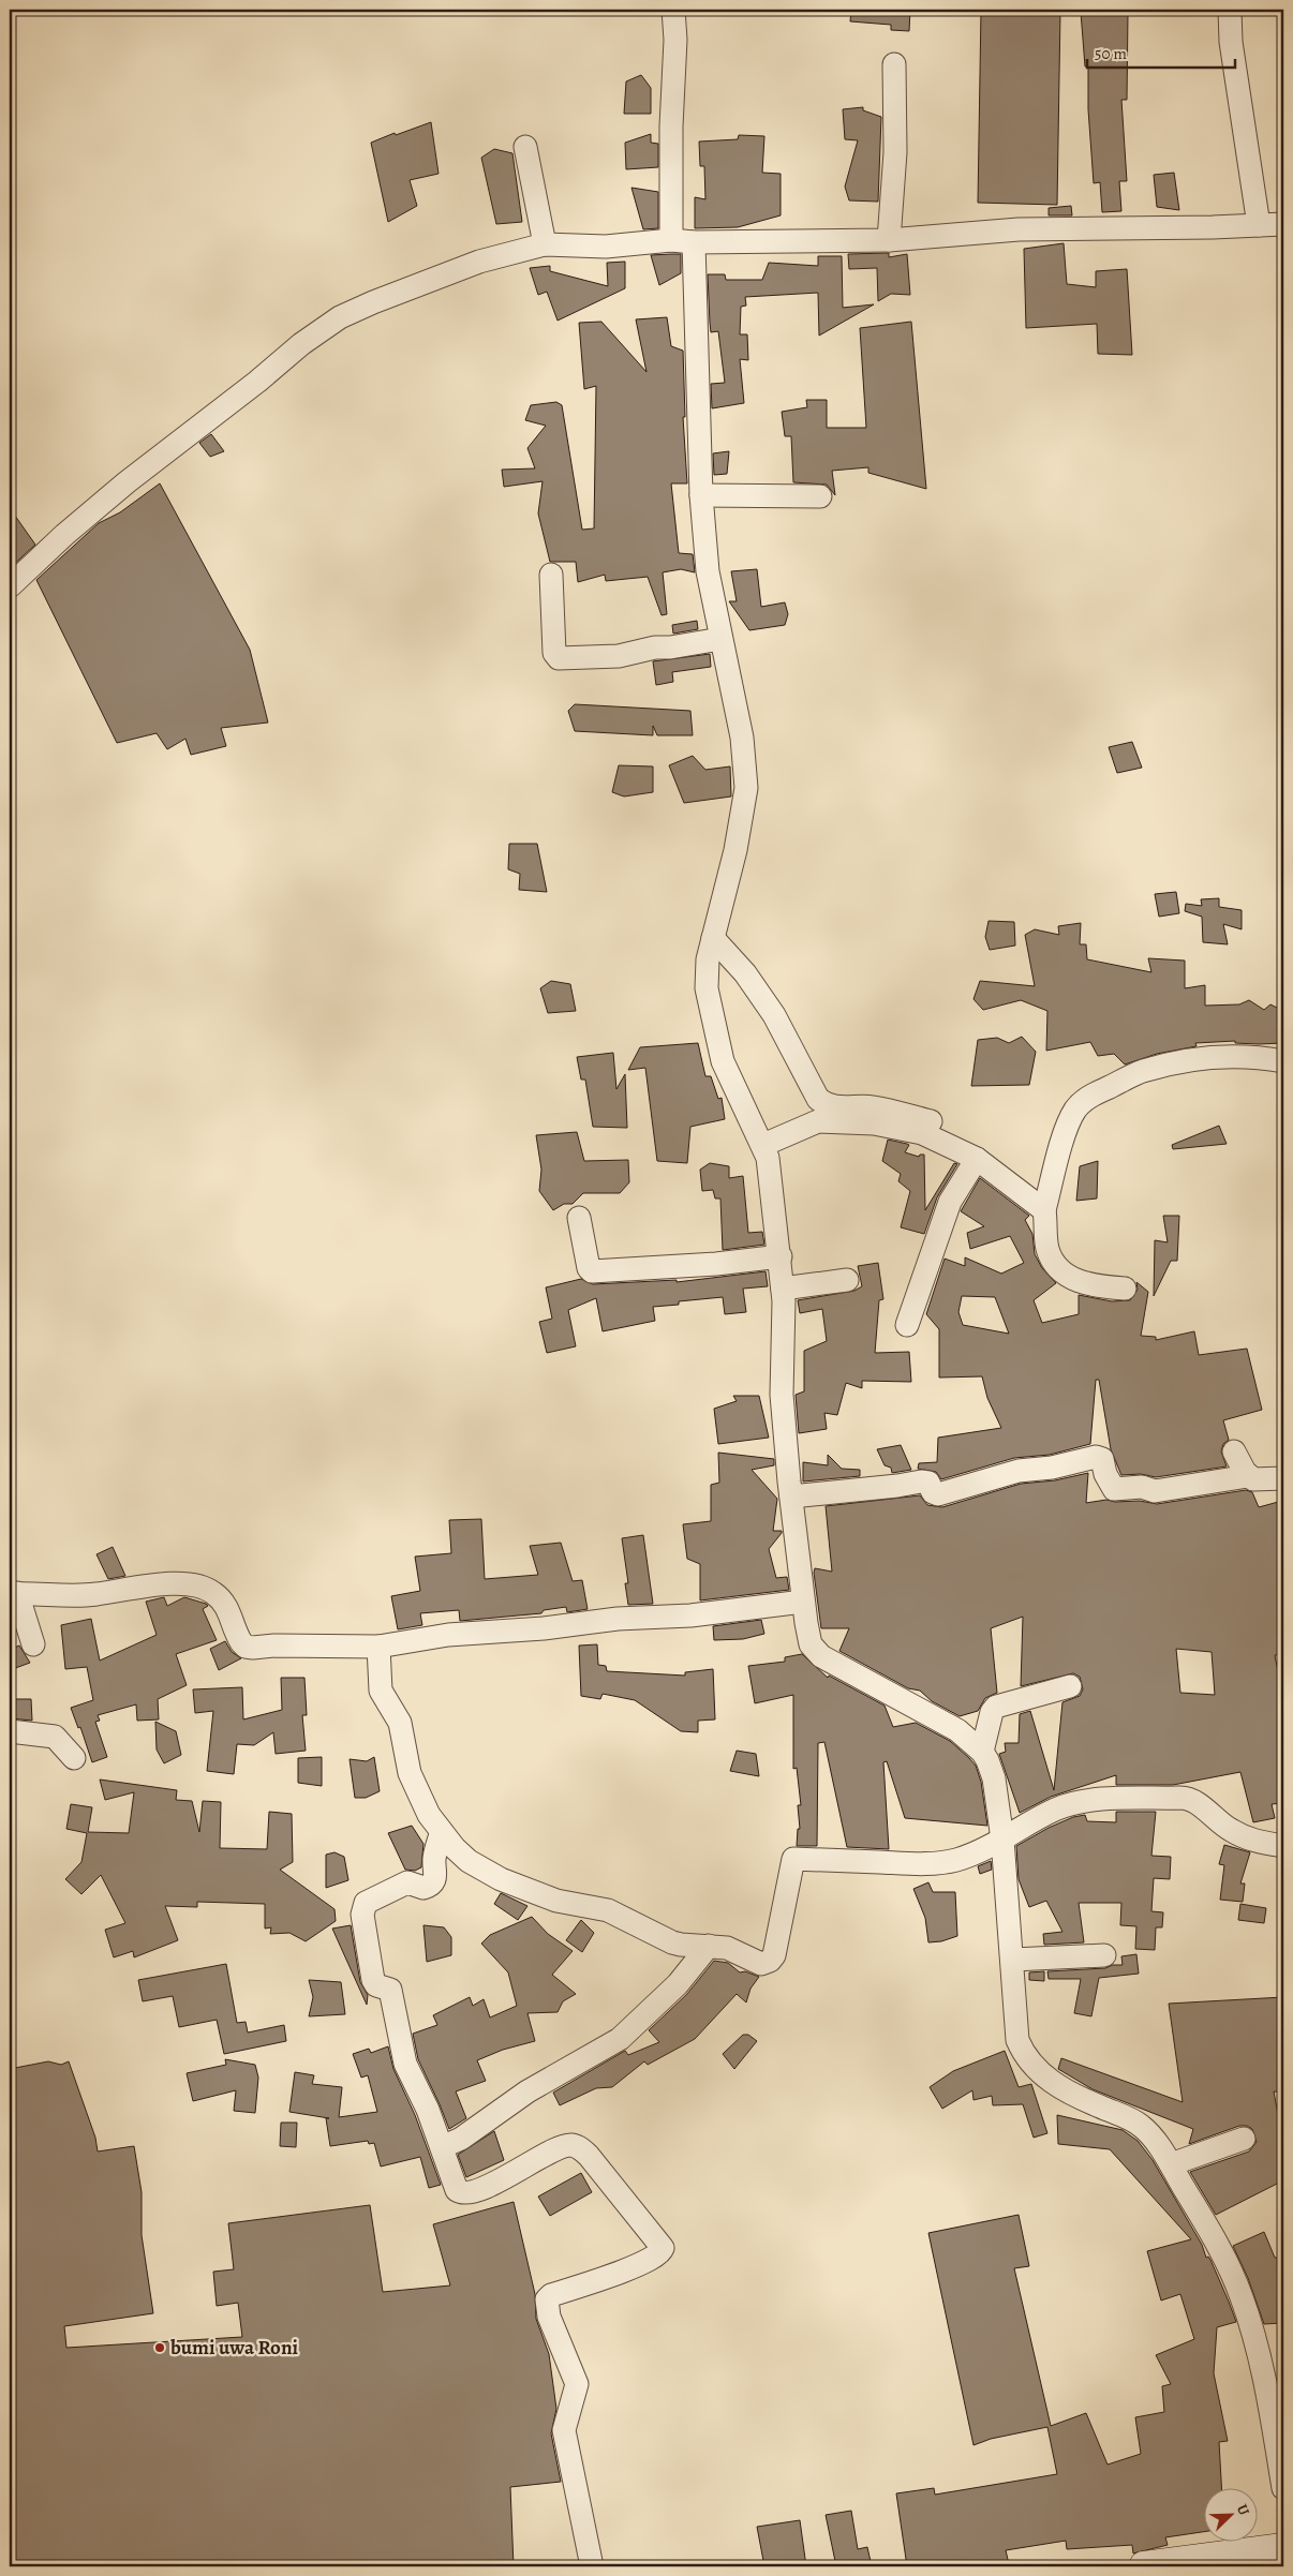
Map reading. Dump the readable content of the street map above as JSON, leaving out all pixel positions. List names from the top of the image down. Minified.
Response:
{"places":["bumi uwa Roni"],"scale_bar":"50 m","north":"top right"}
